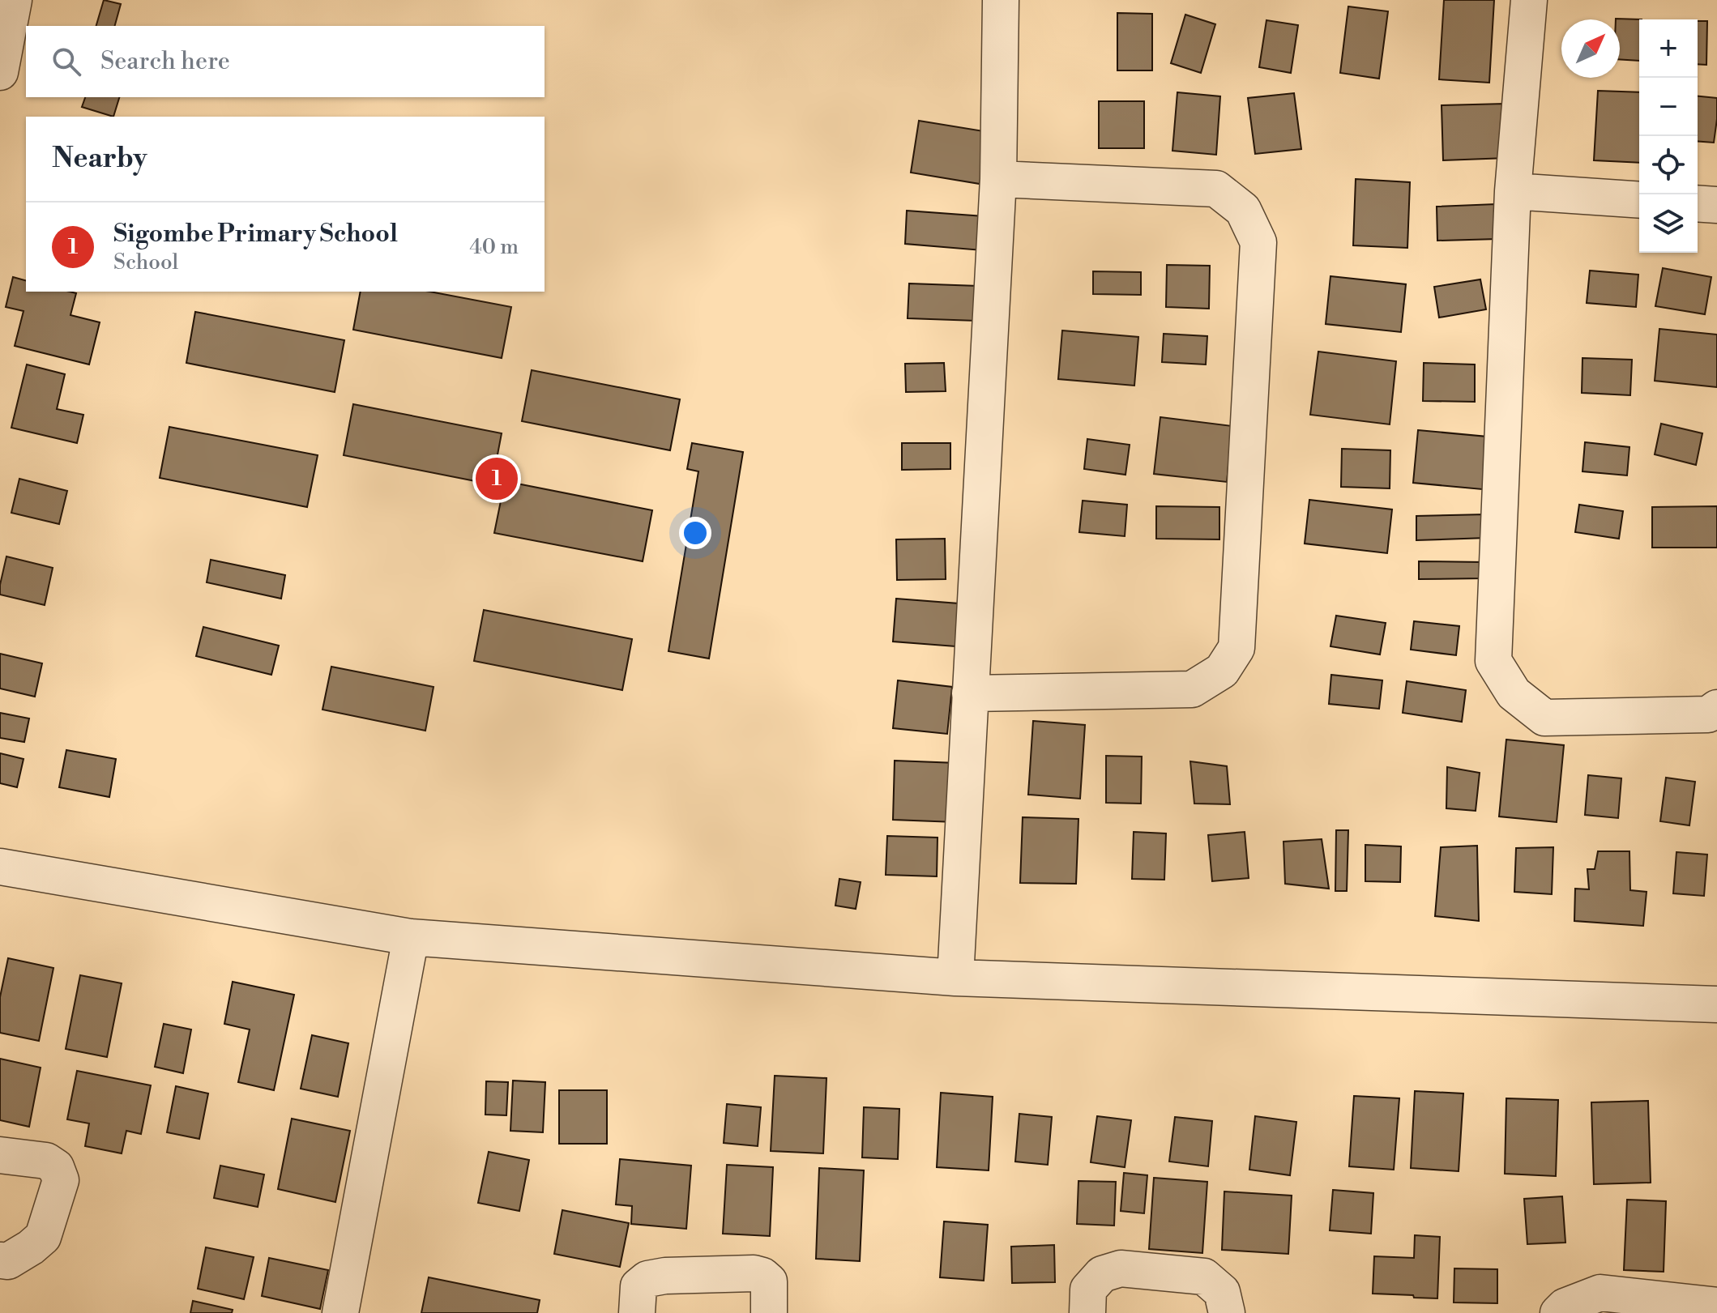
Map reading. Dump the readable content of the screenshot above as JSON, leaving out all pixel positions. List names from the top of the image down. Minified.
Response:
{"north":"top right","page":{"map_buttons":["+","−"],"search":"Search here","heading":"Nearby","list":[{"mark":"1","name":"Sigombe Primary School","note":"School","value":"40 m"}],"pins":"1"}}
